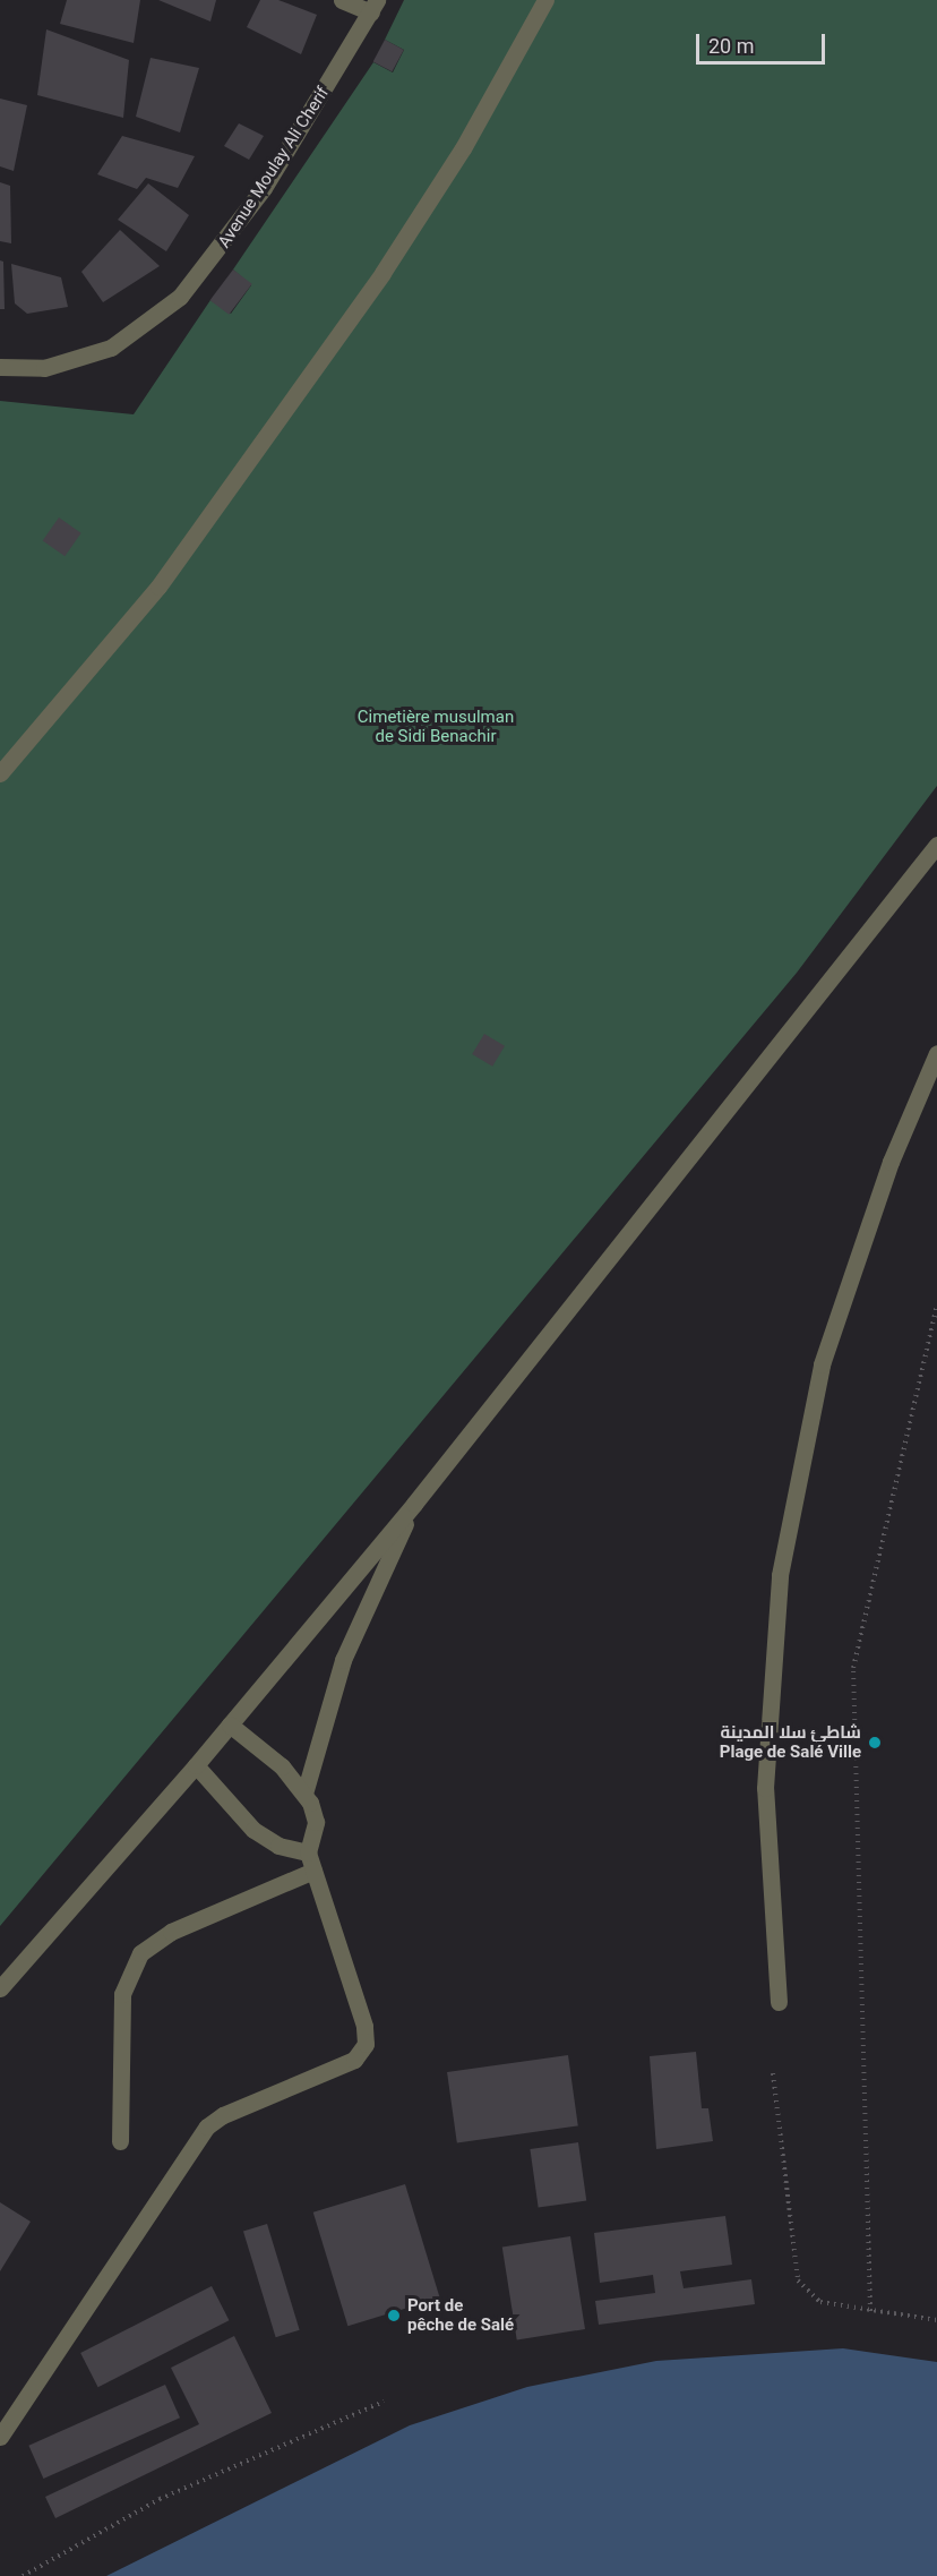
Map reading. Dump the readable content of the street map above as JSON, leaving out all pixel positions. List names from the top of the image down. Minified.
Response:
{"streets":{"street":["Avenue Moulay Ali Cherif"]},"parks":["Cimetière musulman de Sidi Benachir"],"places":["شاطئ سلا المدينة Plage de Salé Ville","Port de pêche de Salé"],"scale_bar":"20 m"}
